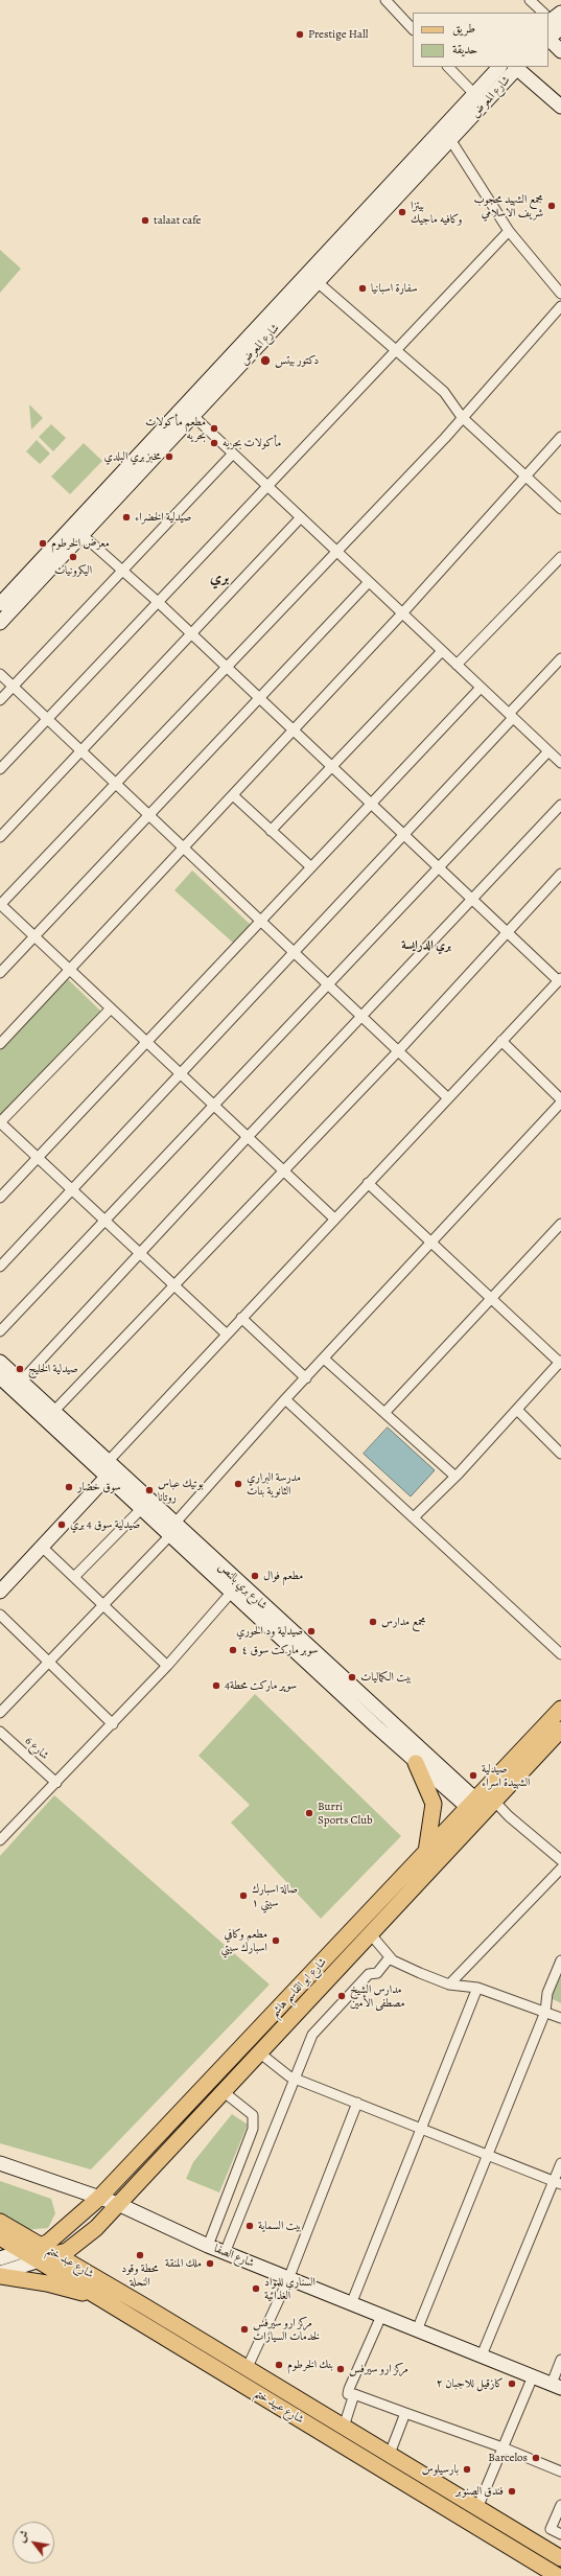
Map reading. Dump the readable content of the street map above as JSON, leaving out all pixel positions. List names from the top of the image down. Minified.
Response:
{"streets":{"main road":["شارع المعرض","شارع بري بالنص","شارع ابو القاسم هاشم","شارع الصفا","شارع عبد ختم","شارع عبيد ختم"],"street":["شارع 6"]},"crossings":[["شارع بري بالنص","شارع ابو القاسم هاشم"],["شارع ابو القاسم هاشم","شارع الصفا"],["شارع ابو القاسم هاشم","شارع عبد ختم"],["شارع ابو القاسم هاشم","شارع عبيد ختم"],["شارع عبد ختم","شارع عبيد ختم"]],"districts":["بري","بري الدرايسة"],"places":["Prestige Hall","مجمع الشهيد محجوب شريف الاسلامي","بيتزا وكافيه ماجيك","talaat cafe","سفارة اسبانيا","دكتور بيتس","مطعم مأكولات بحريه","مأكولات بحريه","مخبز بري البلدي","صيدلية الخضراء","معرض الخرطوم","اليكرونيات","صيدلية الخليج","مدرسة البراري الثانوية بنات","سوق خضار","بوتيك عباس روتانا","صيدلية سوق 4 بري","مطعم فوال","مجمع مدارس","صيدلية ود الحوري","سوبر ماركت سوق ٤","بيت الكماليات","سوپر مارکت محطة4","صيدلية الشهيدة اسراء","Burri Sports Club","صالة اسبارك سيتي ١","مطعم وكافي اسبارك سيتي","مدارس الشيخ مصطفى الأمين","بيت السماية","محطة وقود النحلة","ملك المنقة","السناري للمواد الغذائية","مركز ارو سيرفس لخدمات السيارات","بنك الخرطوم","مركز ارو سيرفس","كازقيل للاجبان ٢","Barcelos","بارسيلوس","فندق الصنوبر"],"legend":["طريق","حديقة"],"north":"top left"}
